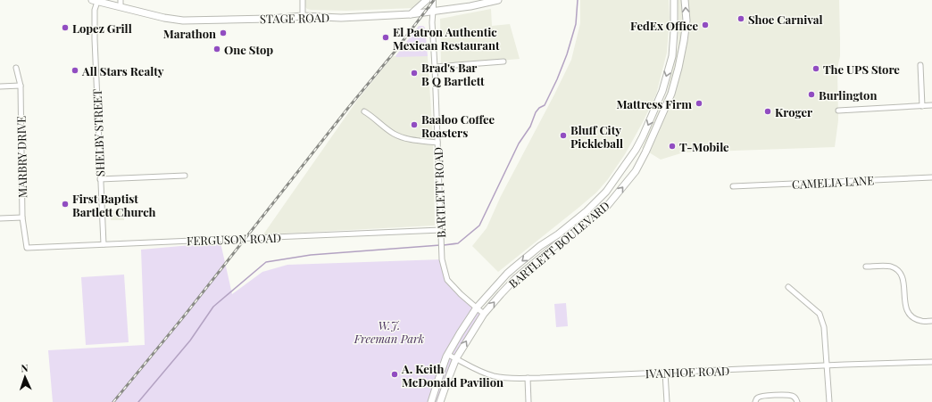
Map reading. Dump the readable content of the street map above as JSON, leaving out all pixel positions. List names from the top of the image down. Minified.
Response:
{"streets":{"main road":["STAGE ROAD","BARTLETT BOULEVARD"],"street":["SHELBY STREET","MARBRY DRIVE","CAMELIA LANE","BARTLETT ROAD","FERGUSON ROAD","IVANHOE ROAD"]},"crossings":[["STAGE ROAD","SHELBY STREET"],["STAGE ROAD","BARTLETT ROAD"],["SHELBY STREET","FERGUSON ROAD"],["MARBRY DRIVE","FERGUSON ROAD"],["BARTLETT ROAD","FERGUSON ROAD"],["BARTLETT ROAD","BARTLETT BOULEVARD"],["BARTLETT BOULEVARD","IVANHOE ROAD"]],"parks":["W.J. Freeman Park"],"places":["Shoe Carnival","FedEx Office","Lopez Grill","Marathon","El Patron Authentic Mexican Restaurant","One Stop","The UPS Store","All Stars Realty","Brad's Bar B Q Bartlett","Burlington","Mattress Firm","Kroger","Baaloo Coffee Roasters","Bluff City Pickleball","T-Mobile","First Baptist Bartlett Church","A. Keith McDonald Pavilion"],"north":"top"}
